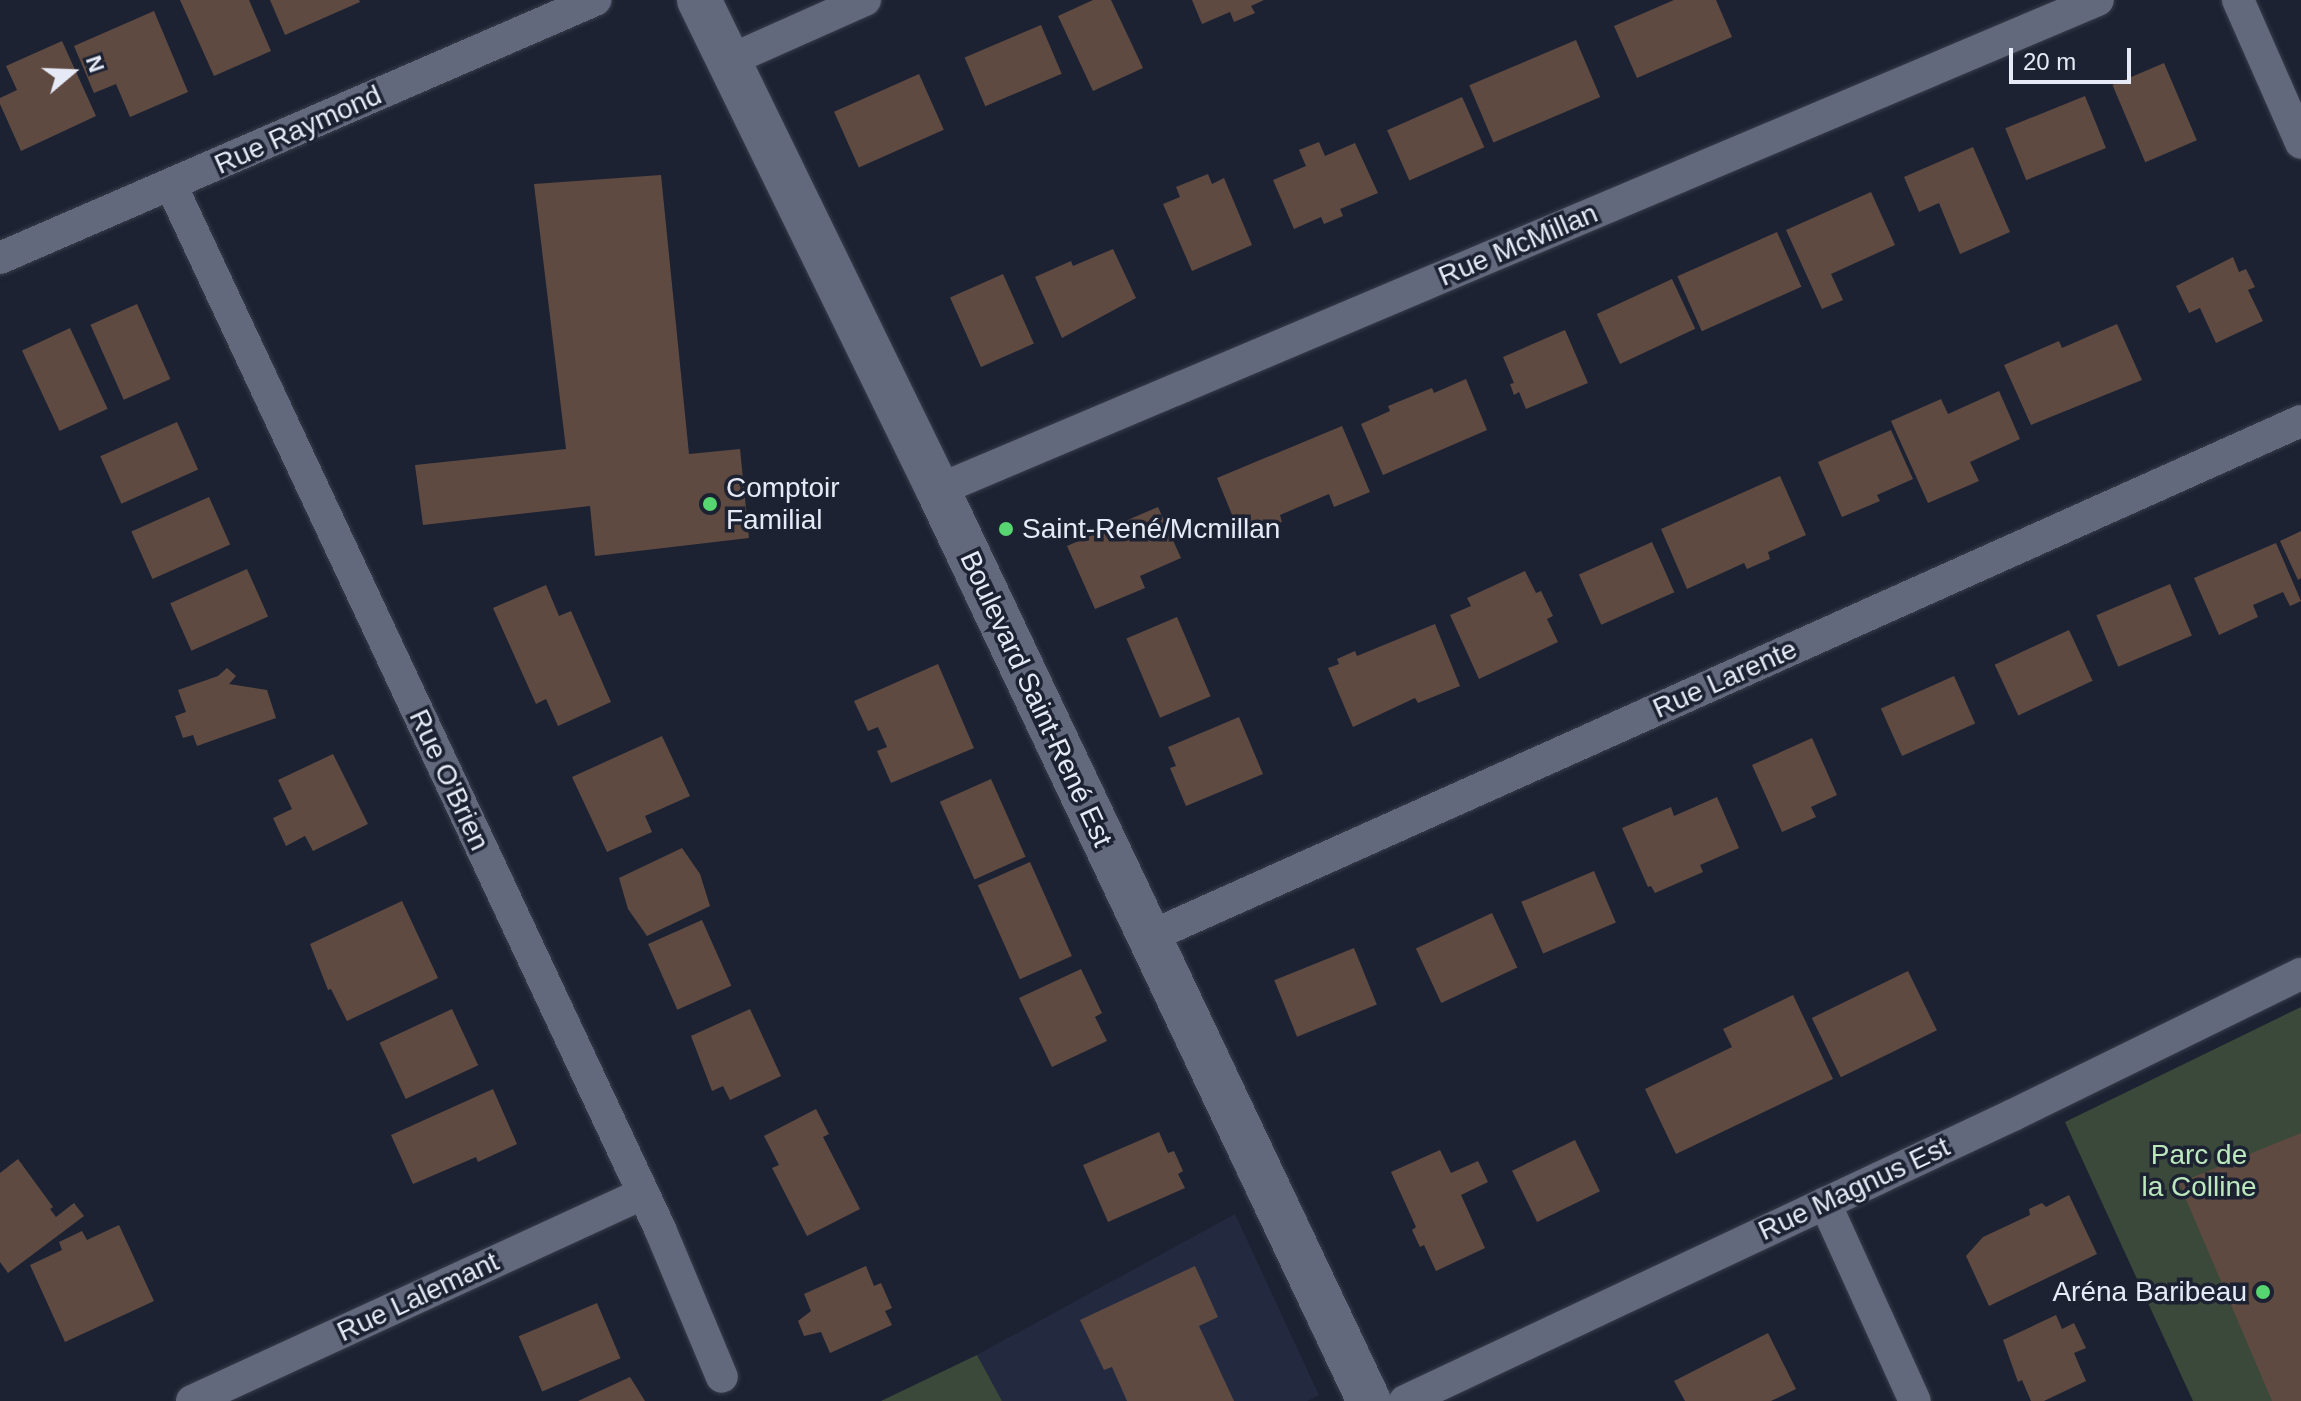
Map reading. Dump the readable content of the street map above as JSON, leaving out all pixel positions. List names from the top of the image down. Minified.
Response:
{"streets":{"street":["Rue Raymond","Rue McMillan","Rue Larente","Boulevard Saint-René Est","Rue O'Brien","Rue Magnus Est","Rue Lalemant"]},"crossings":[["Rue Raymond","Rue O'Brien"],["Rue McMillan","Boulevard Saint-René Est"],["Rue Larente","Boulevard Saint-René Est"],["Rue O'Brien","Rue Lalemant"]],"parks":["Parc de la Colline"],"places":["Comptoir Familial","Saint-René/Mcmillan","Aréna Baribeau"],"scale_bar":"20 m","north":"right"}
